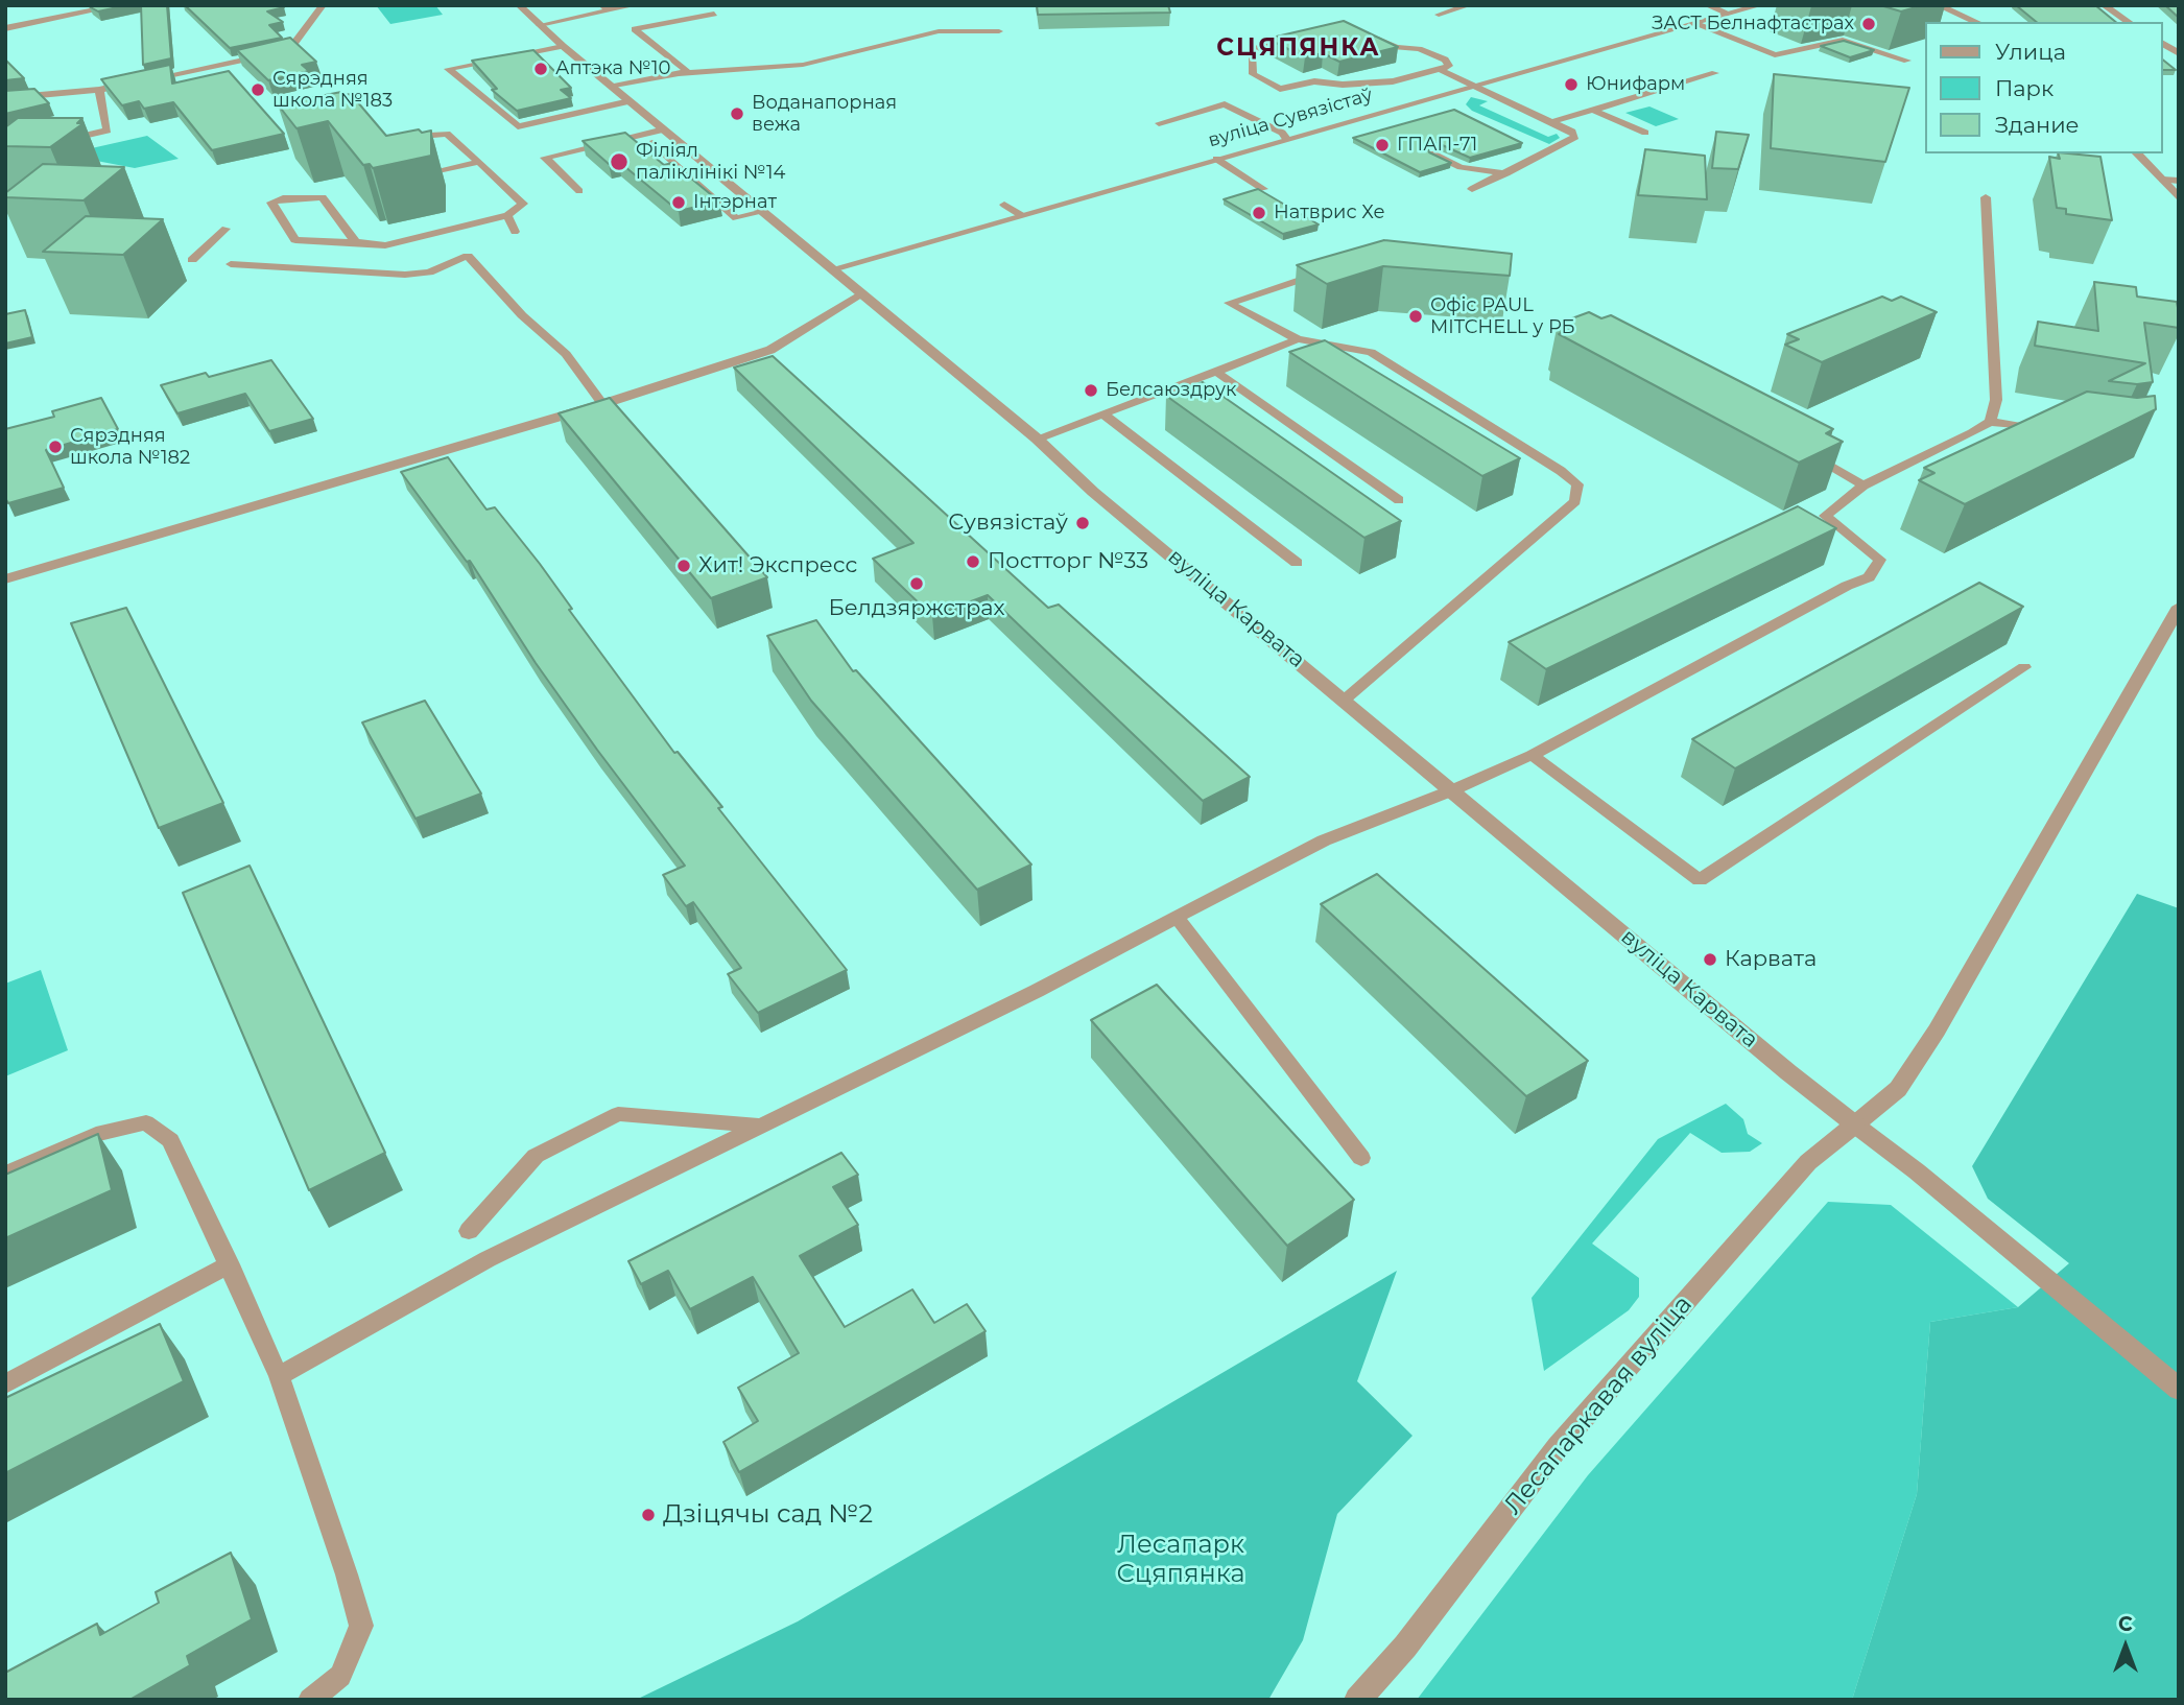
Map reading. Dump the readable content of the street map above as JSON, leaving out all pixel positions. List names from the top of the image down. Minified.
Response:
{"streets":{"street":["вуліца Сувязістаў","вуліца Карвата","Лесапаркавая вуліца"]},"crossings":[["вуліца Сувязістаў","вуліца Карвата"],["вуліца Карвата","Лесапаркавая вуліца"]],"districts":["СЦЯПЯНКА"],"parks":["Лесапарк Сцяпянка"],"places":["ЗАСТ Белнафтастрах","Аптэка №10","Юнифарм","Сярэдняя школа №183","Воданапорная вежа","ГПАП-71","Філіял паліклінікі №14","Інтэрнат","Натврис Хе","Офіс PAUL MITCHELL у РБ","Белсаюздрук","Сярэдняя школа №182","Сувязістаў","Постторг №33","Хит! Экспресс","Белдзяржстрах","Карвата","Дзіцячы сад №2"],"legend":["Улица","Парк","Здание"],"north":"top"}
